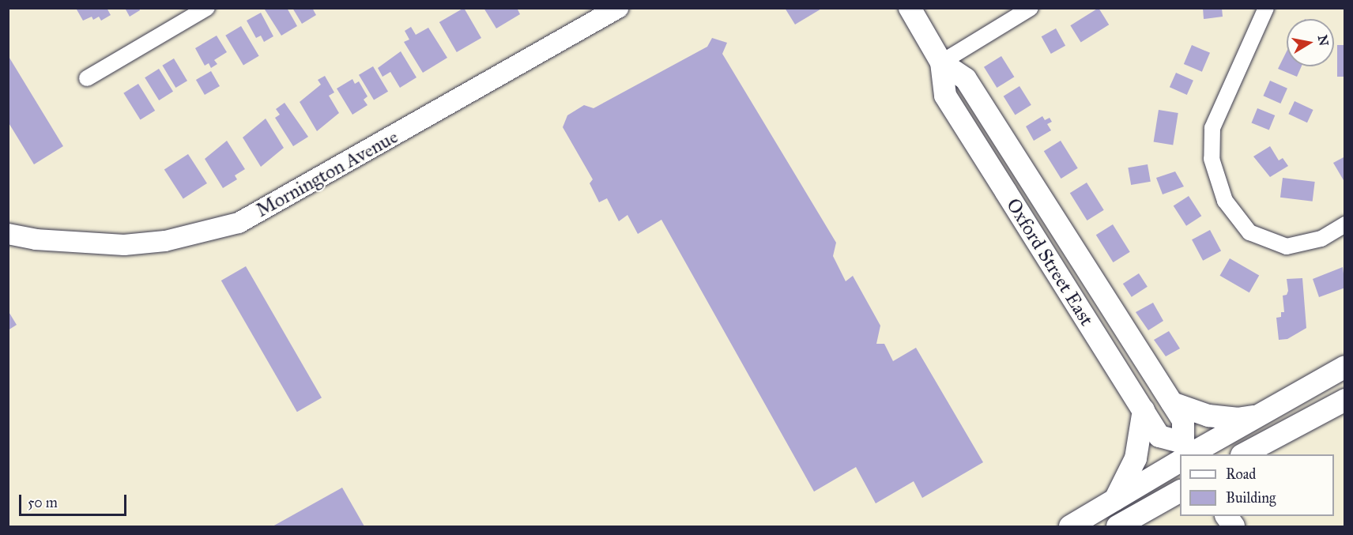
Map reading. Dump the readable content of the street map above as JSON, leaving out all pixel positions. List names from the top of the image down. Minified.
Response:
{"streets":{"main road":["Oxford Street East"],"street":["Mornington Avenue"]},"legend":["Road","Building"],"scale_bar":"50 m","north":"right"}
